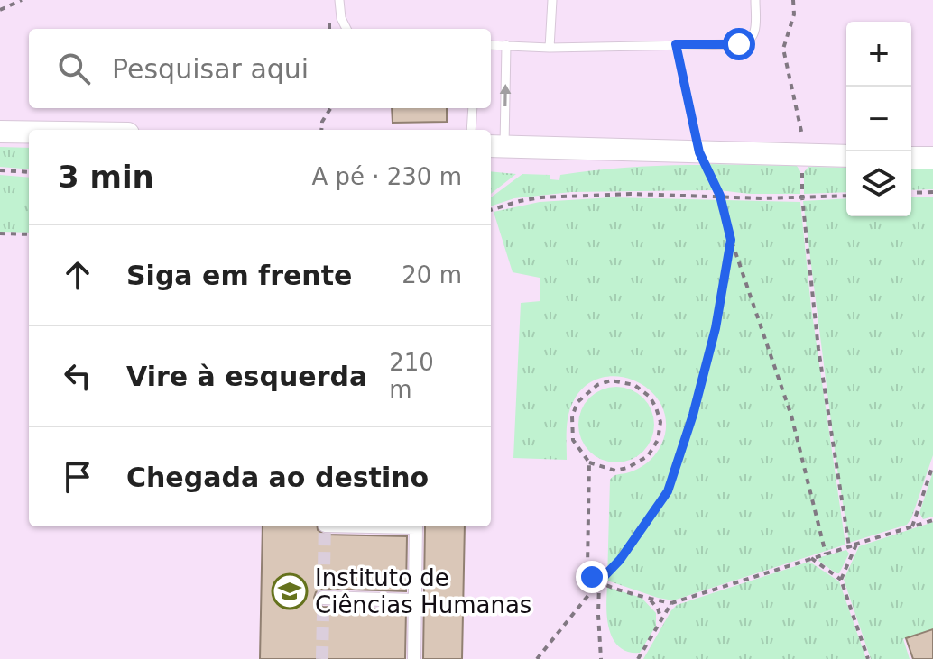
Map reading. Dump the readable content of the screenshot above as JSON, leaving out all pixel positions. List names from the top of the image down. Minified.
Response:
{"places":{"school or university":["Instituto de Ciências Humanas"]},"page":{"map_buttons":["+","−"],"search":"Pesquisar aqui","heading":["3 min","A pé · 230 m"],"list":[["Siga em frente","20 m"],["Vire à esquerda","210 m"],"Chegada ao destino"]}}
